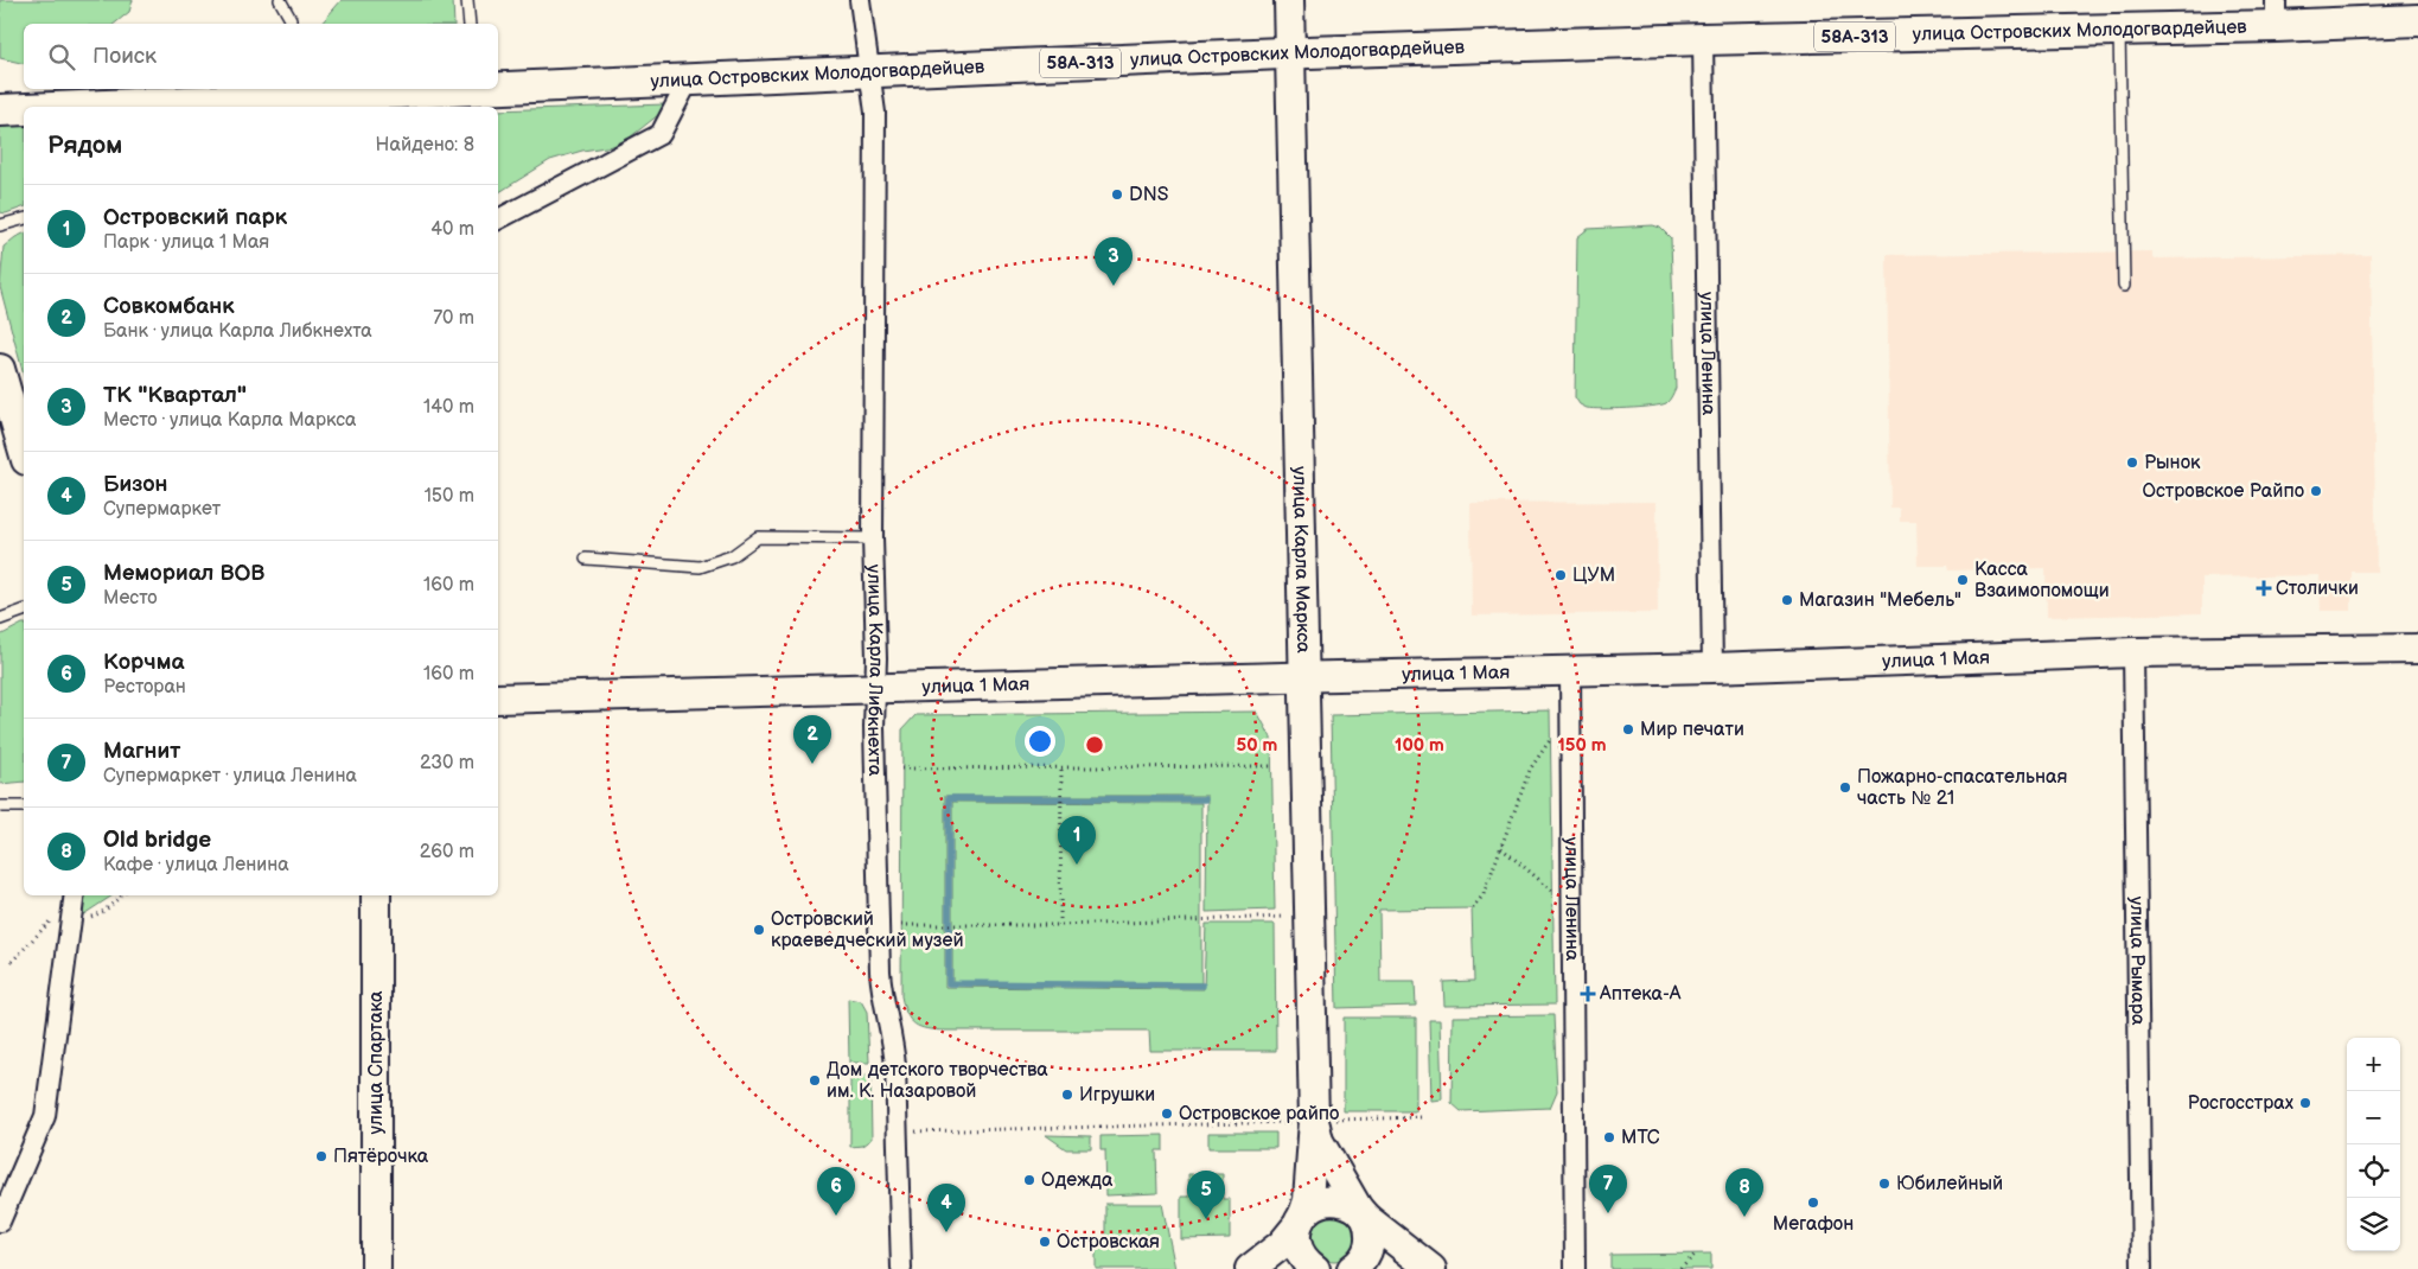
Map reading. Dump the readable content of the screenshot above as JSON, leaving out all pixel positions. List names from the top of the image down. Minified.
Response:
{"streets":{"main road":["улица Островских Молодогвардейцев","58А-313"],"street":["улица Ленина","улица Карла Маркса","улица 1 Мая","улица Карла Либкнехта","улица Рымара","улица Спартака"]},"crossings":[["улица Островских Молодогвардейцев","улица Ленина"],["улица Островских Молодогвардейцев","улица Карла Маркса"],["улица Островских Молодогвардейцев","улица Карла Либкнехта"],["улица Ленина","улица 1 Мая"],["улица Карла Маркса","улица 1 Мая"],["улица 1 Мая","улица Карла Либкнехта"],["улица 1 Мая","улица Рымара"]],"places":{"other":["DNS","Рынок","Островское Райпо","ЦУМ","Касса Взаимопомощи","Магазин \"Мебель\"","Мир печати","Пожарно-спасательная часть № 21","Островский краеведческий музей","Дом детского творчества им. К. Назаровой","Игрушки","Росгосстрах","Островское райпо","МТС","Пятёрочка","Одежда","Юбилейный","Мегафон","Островская"],"health":["Столички","Аптека-А"]},"page":{"search":"Поиск","heading":["Рядом","Найдено: 8"],"list":[{"mark":"1","name":"Островский парк","note":"Парк · улица 1 Мая","value":"40 m"},{"mark":"2","name":"Совкомбанк","note":"Банк · улица Карла Либкнехта","value":"70 m"},{"mark":"3","name":"ТК \"Квартал\"","note":"Место · улица Карла Маркса","value":"140 m"},{"mark":"4","name":"Бизон","note":"Супермаркет","value":"150 m"},{"mark":"5","name":"Мемориал ВОВ","note":"Место","value":"160 m"},{"mark":"6","name":"Корчма","note":"Ресторан","value":"160 m"},{"mark":"7","name":"Магнит","note":"Супермаркет · улица Ленина","value":"230 m"},{"mark":"8","name":"Old bridge","note":"Кафе · улица Ленина","value":"260 m"}],"pins":["3","2","1","7","6","8","5","4"],"map_buttons":["+","−"]},"rings":["50 m","100 m","150 m"]}
